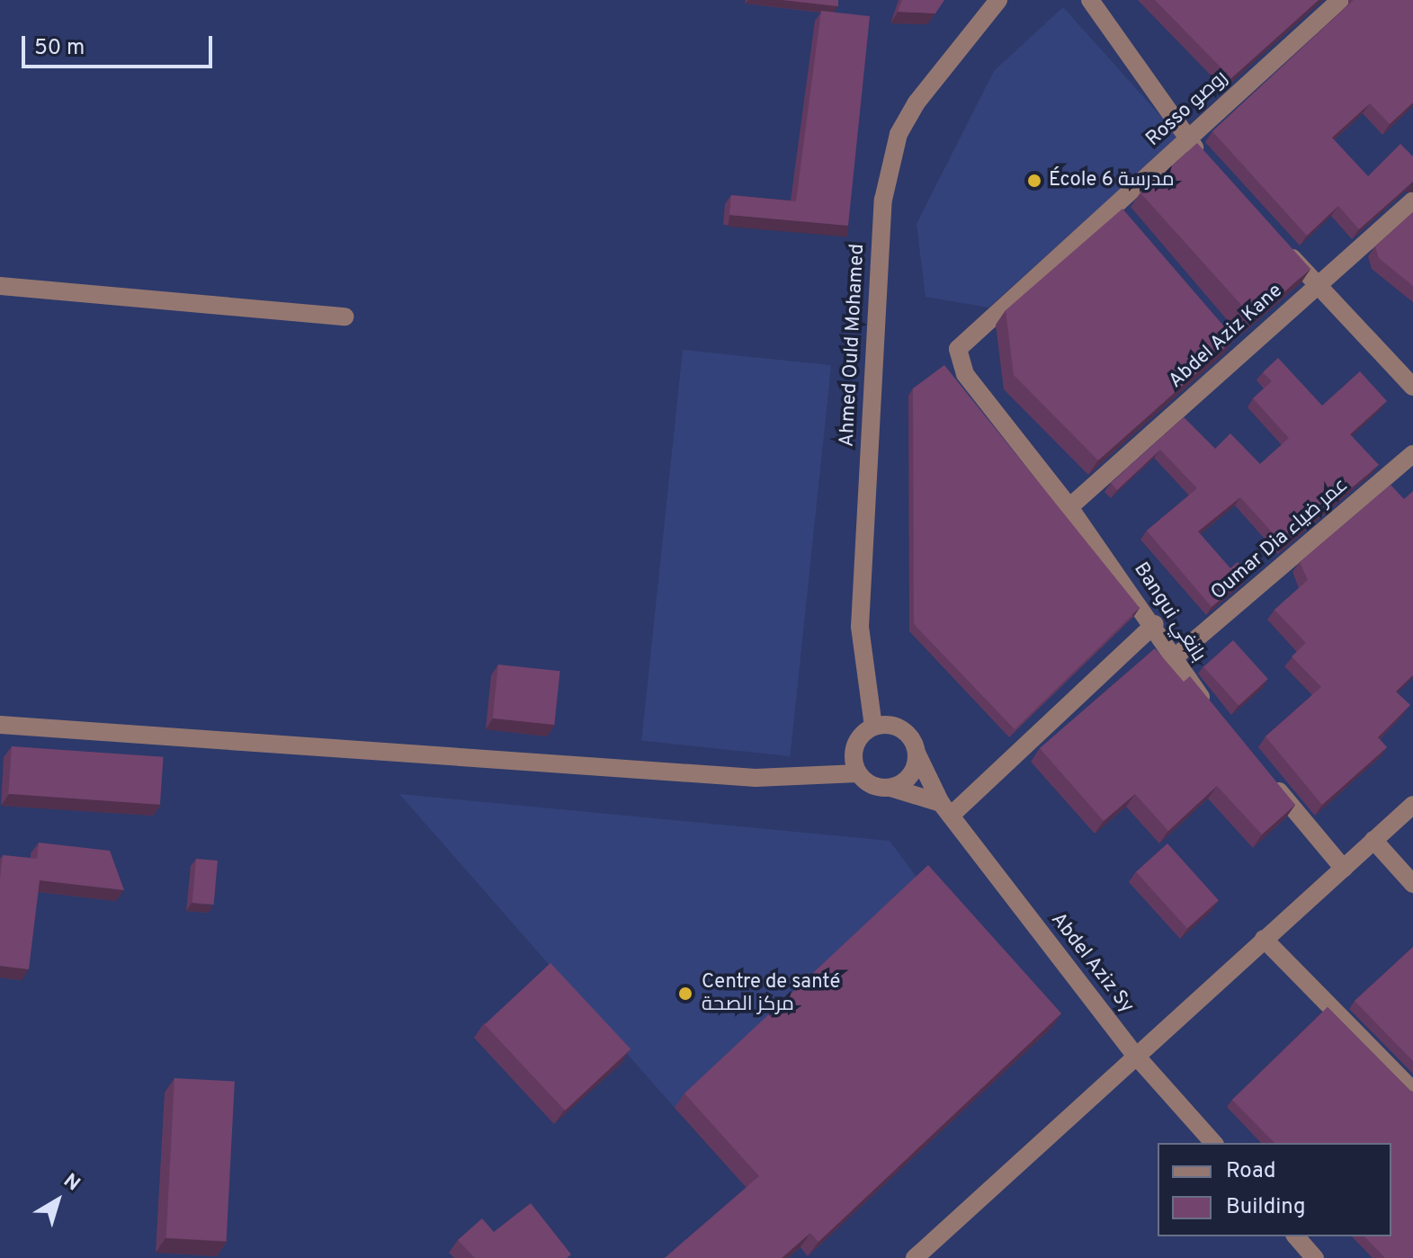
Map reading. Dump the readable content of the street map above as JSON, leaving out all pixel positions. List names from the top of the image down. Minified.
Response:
{"streets":{"street":["Rosso روصو","Abdel Aziz Kane","Ahmed Ould Mohamed","Oumar Dia عمر ضياء","Bangui بانغي","Abdel Aziz Sy"]},"crossings":[["Rosso روصو","Bangui بانغي"],["Abdel Aziz Kane","Bangui بانغي"],["Ahmed Ould Mohamed","Abdel Aziz Sy"],["Oumar Dia عمر ضياء","Bangui بانغي"]],"places":["École 6 مدرسة","Centre de santé مركز الصحة"],"legend":["Road","Building"],"scale_bar":"50 m","north":"top right"}
